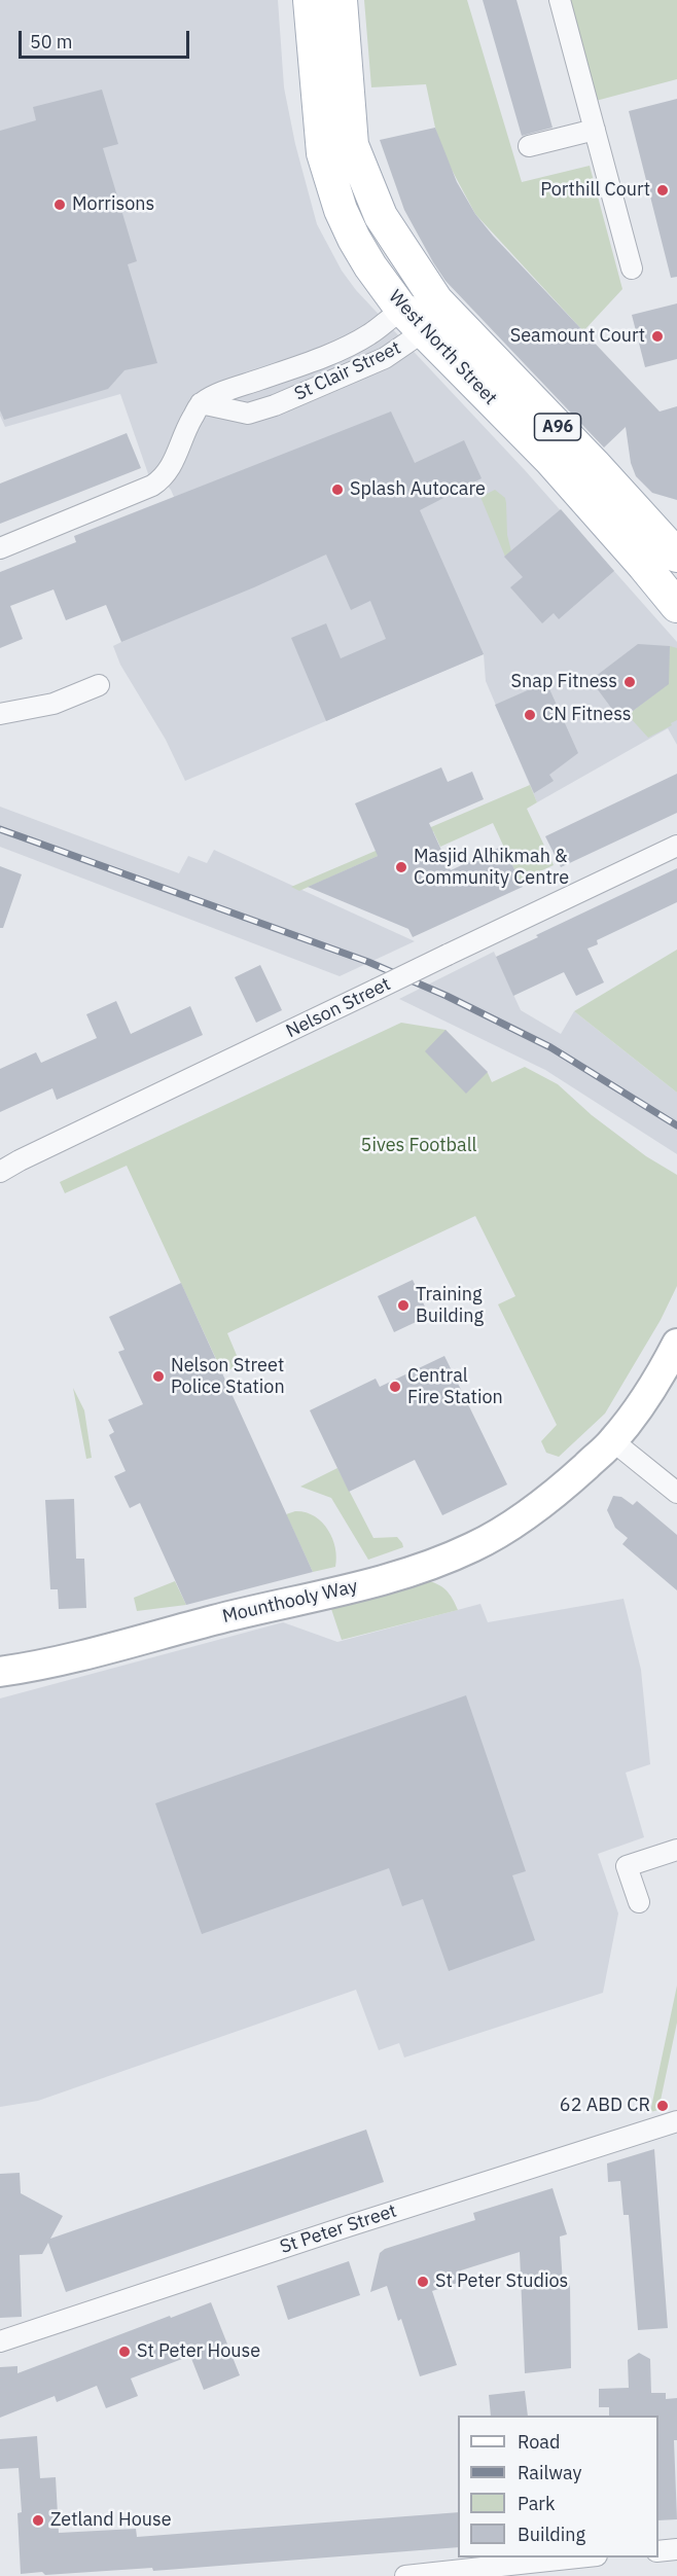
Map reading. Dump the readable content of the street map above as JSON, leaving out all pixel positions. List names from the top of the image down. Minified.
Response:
{"streets":{"main road":["West North Street","A96","Mounthooly Way"],"street":["St Clair Street","Nelson Street","St Peter Street"]},"crossings":[["West North Street","St Clair Street"]],"parks":["5ives Football"],"places":["Porthill Court","Morrisons","Seamount Court","Splash Autocare","Snap Fitness","CN Fitness","Masjid Alhikmah & Community Centre","Training Building","Nelson Street Police Station","Central Fire Station","62 ABD CR","St Peter Studios","St Peter House","Zetland House"],"legend":["Road","Railway","Park","Building"],"scale_bar":"50 m"}
